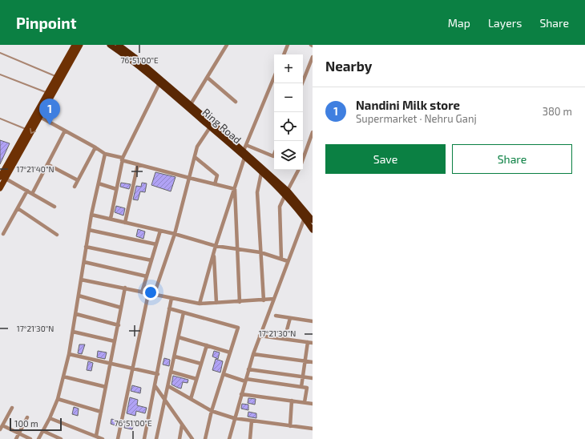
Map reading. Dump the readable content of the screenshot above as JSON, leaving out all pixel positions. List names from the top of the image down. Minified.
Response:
{"streets":{"highway":["Ring Road"]},"scale_bar":"100 m","page":{"header":"Pinpoint","nav":["Map","Layers","Share"],"heading":"Nearby","map_buttons":["+","−"],"list":[{"mark":"1","name":"Nandini Milk store","note":"Supermarket · Nehru Ganj","value":"380 m"}],"pins":"1","buttons":["Save","Share"],"scale":"100 m"},"coordinates":["76°51'00\"E","17°21'40\"N","17°21'30\"N"]}
